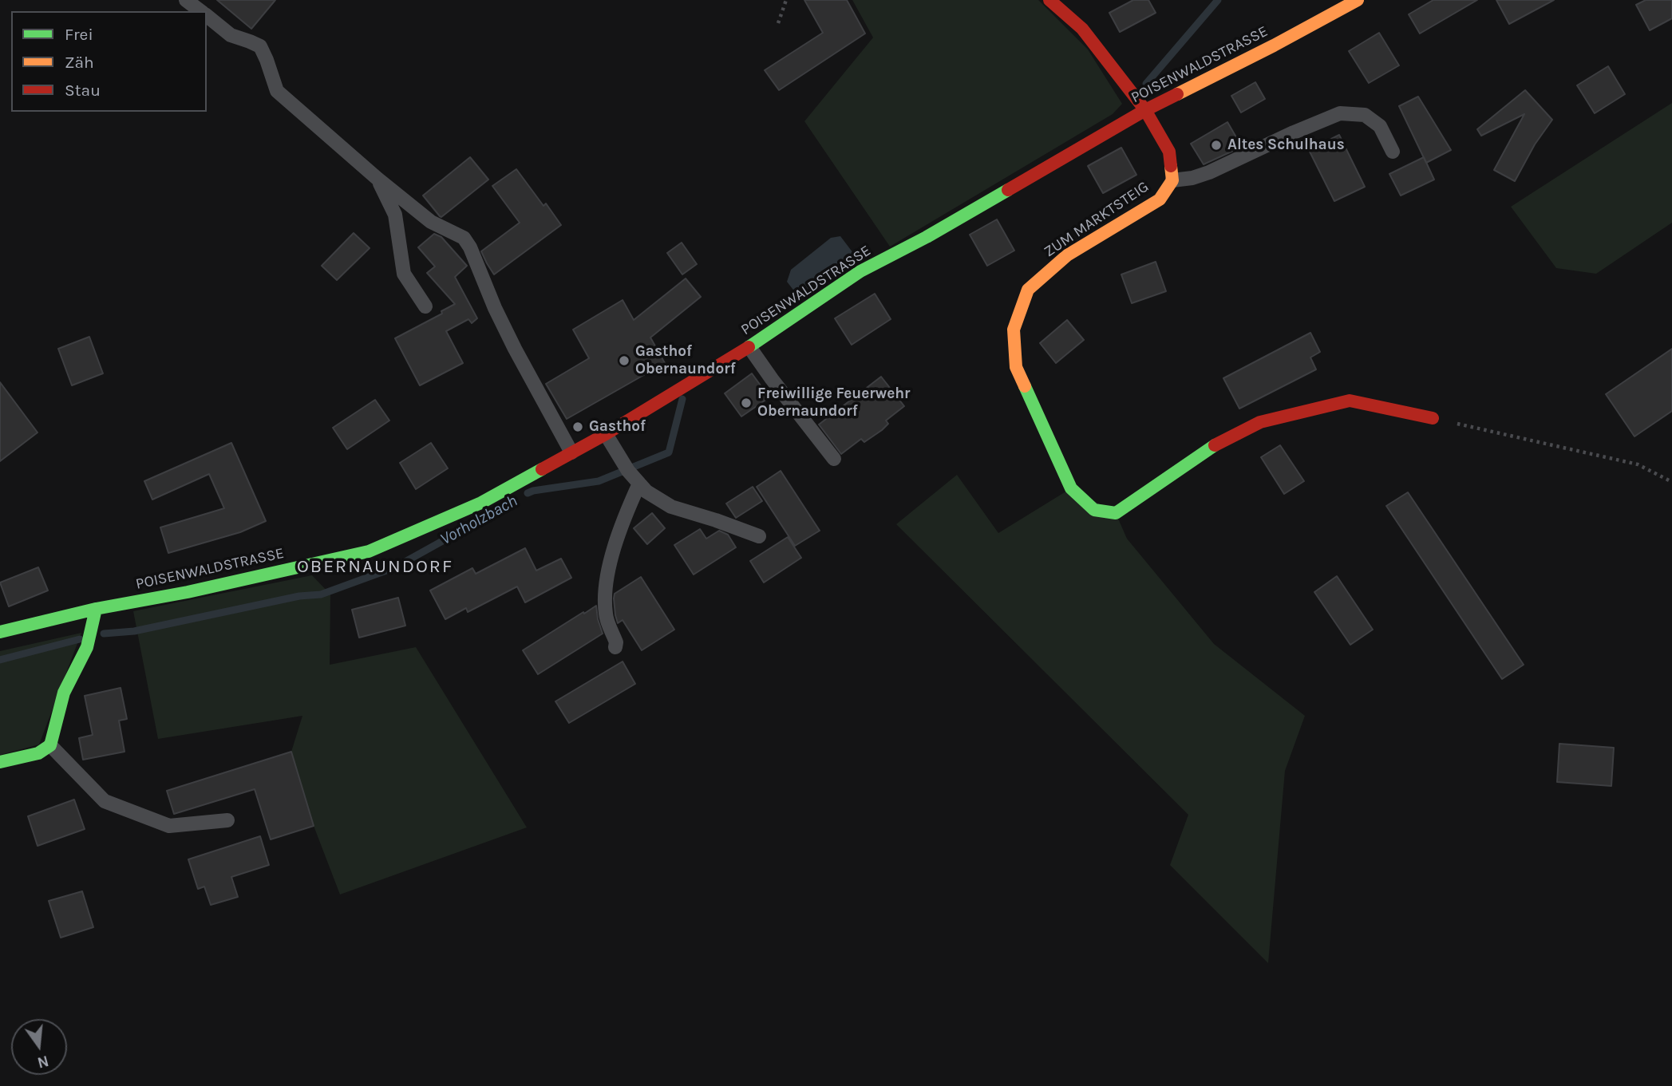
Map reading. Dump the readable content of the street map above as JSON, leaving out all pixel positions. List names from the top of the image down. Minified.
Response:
{"streets":{"street":["POISENWALDSTRASSE","ZUM MARKTSTEIG"]},"districts":["OBERNAUNDORF"],"water":["Vorholzbach"],"places":["Altes Schulhaus","Gasthof Obernaundorf","Freiwillige Feuerwehr Obernaundorf","Gasthof"],"legend":["Frei","Zäh","Stau"],"north":"bottom"}
